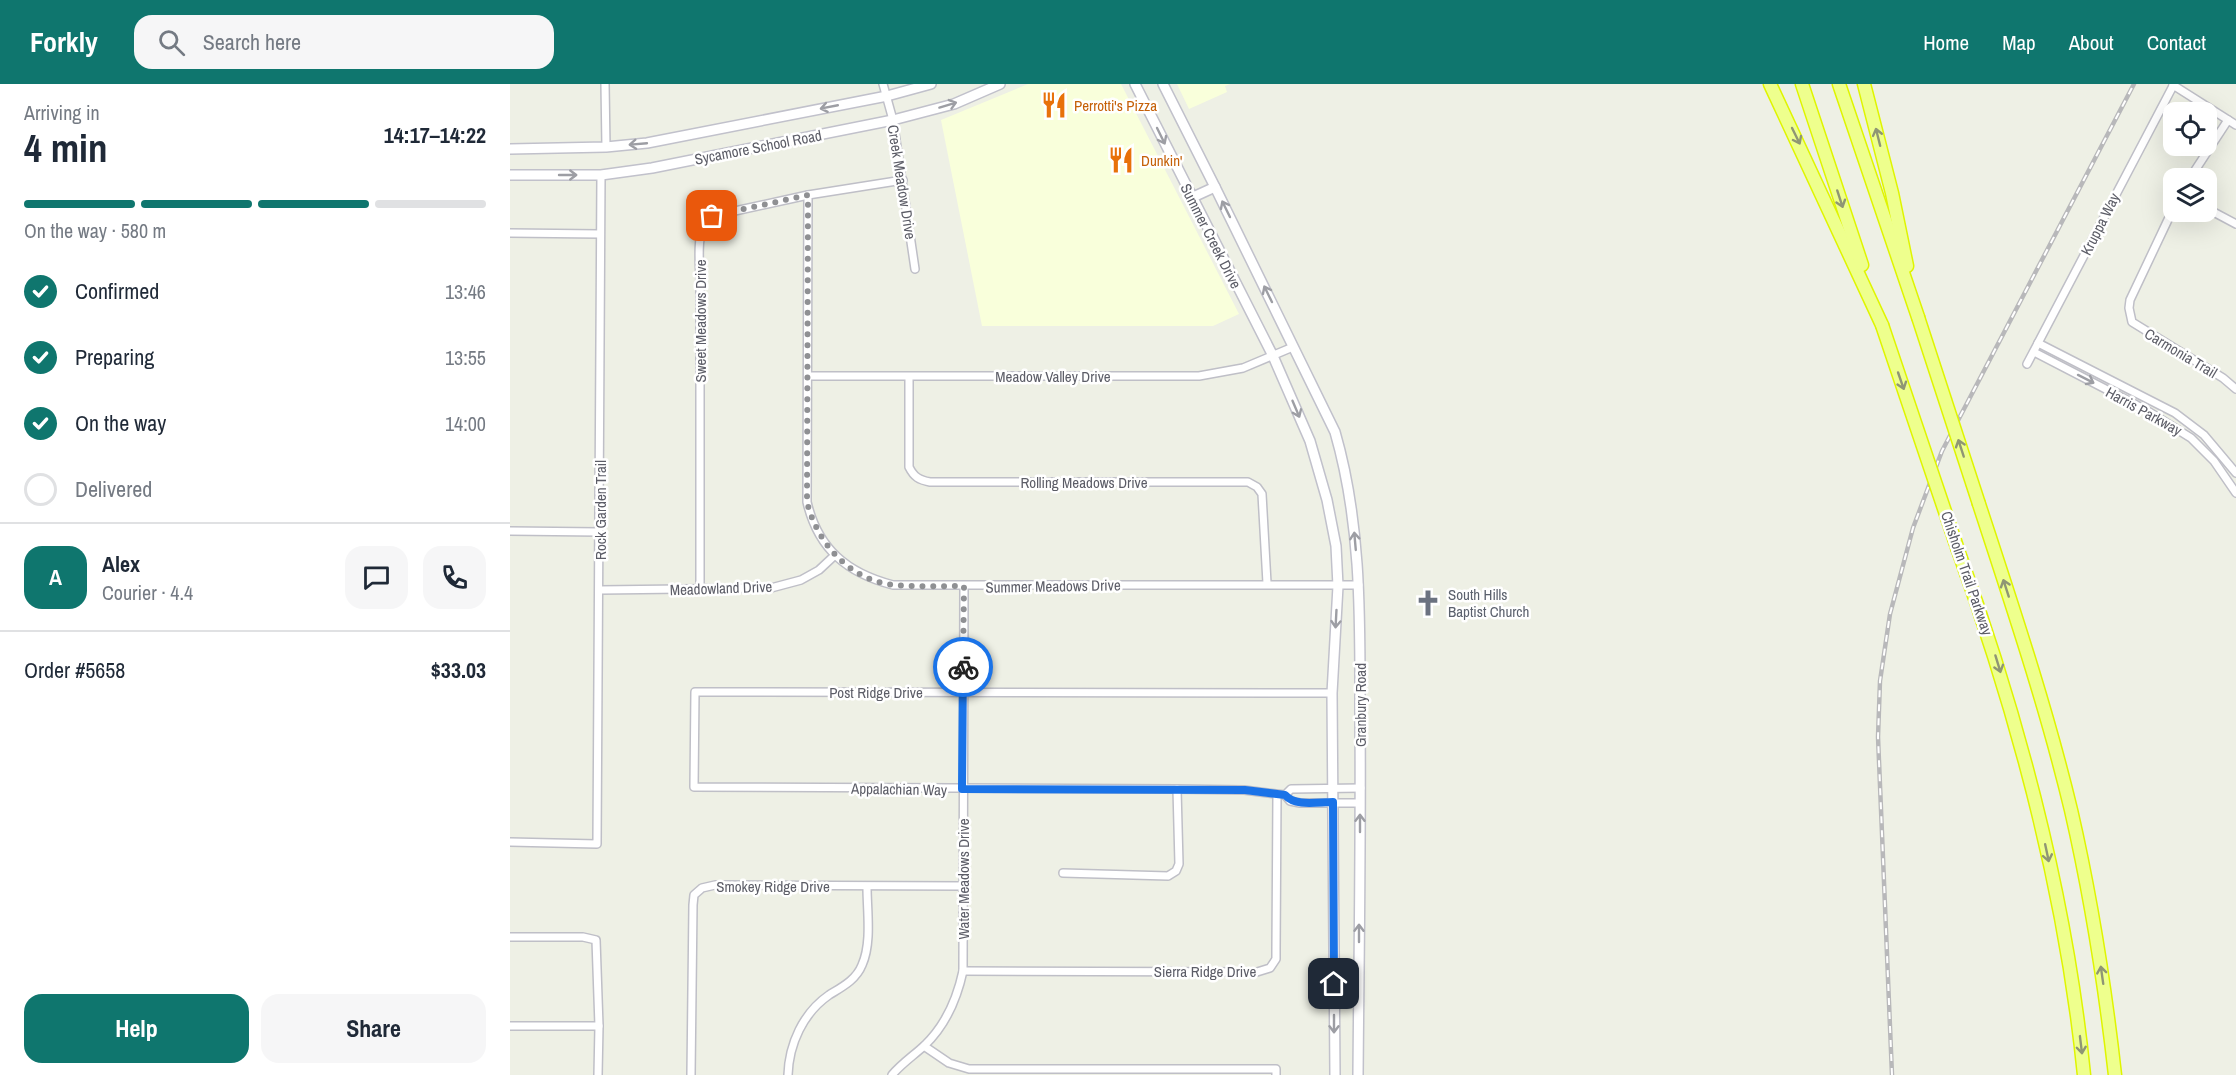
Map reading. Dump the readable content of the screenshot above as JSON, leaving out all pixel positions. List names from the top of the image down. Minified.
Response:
{"streets":{"highway":["Chisholm Trail Parkway"],"main road":["Sycamore School Road","Summer Creek Drive","Granbury Road"],"street":["Creek Meadow Drive","Kruppa Way","Sweet Meadows Drive","Carmonia Trail","Meadow Valley Drive","Harris Parkway","Rolling Meadows Drive","Rock Garden Trail","Summer Meadows Drive","Meadowland Drive","Post Ridge Drive","Appalachian Way","Water Meadows Drive","Smokey Ridge Drive","Sierra Ridge Drive"]},"crossings":[["Sycamore School Road","Creek Meadow Drive"],["Sycamore School Road","Rock Garden Trail"],["Creek Meadow Drive","Sweet Meadows Drive"],["Kruppa Way","Harris Parkway"],["Summer Creek Drive","Meadow Valley Drive"],["Summer Creek Drive","Granbury Road"],["Sweet Meadows Drive","Summer Meadows Drive"],["Sweet Meadows Drive","Meadowland Drive"],["Meadow Valley Drive","Rolling Meadows Drive"],["Meadow Valley Drive","Summer Meadows Drive"],["Meadow Valley Drive","Granbury Road"],["Rolling Meadows Drive","Summer Meadows Drive"],["Rock Garden Trail","Meadowland Drive"],["Summer Meadows Drive","Meadowland Drive"],["Summer Meadows Drive","Granbury Road"],["Summer Meadows Drive","Water Meadows Drive"],["Post Ridge Drive","Granbury Road"],["Post Ridge Drive","Appalachian Way"],["Post Ridge Drive","Water Meadows Drive"],["Granbury Road","Appalachian Way"],["Appalachian Way","Water Meadows Drive"],["Appalachian Way","Sierra Ridge Drive"],["Water Meadows Drive","Smokey Ridge Drive"],["Water Meadows Drive","Sierra Ridge Drive"]],"places":{"restaurant":["Perrotti's Pizza","Dunkin'"],"church":["South Hills Baptist Church"]},"page":{"header":"Forkly","search":"Search here","nav":["Home","Map","About","Contact"],"heading":["4 min","Arriving in","14:17–14:22"],"panel":["Alex","Courier · 4.4","Order #5658","$33.03"],"bar":"On the way · 580 m","list":[["Confirmed","13:46"],["Preparing","13:55"],["On the way","14:00"],"Delivered"],"round":"A","buttons":["Help","Share"]}}
